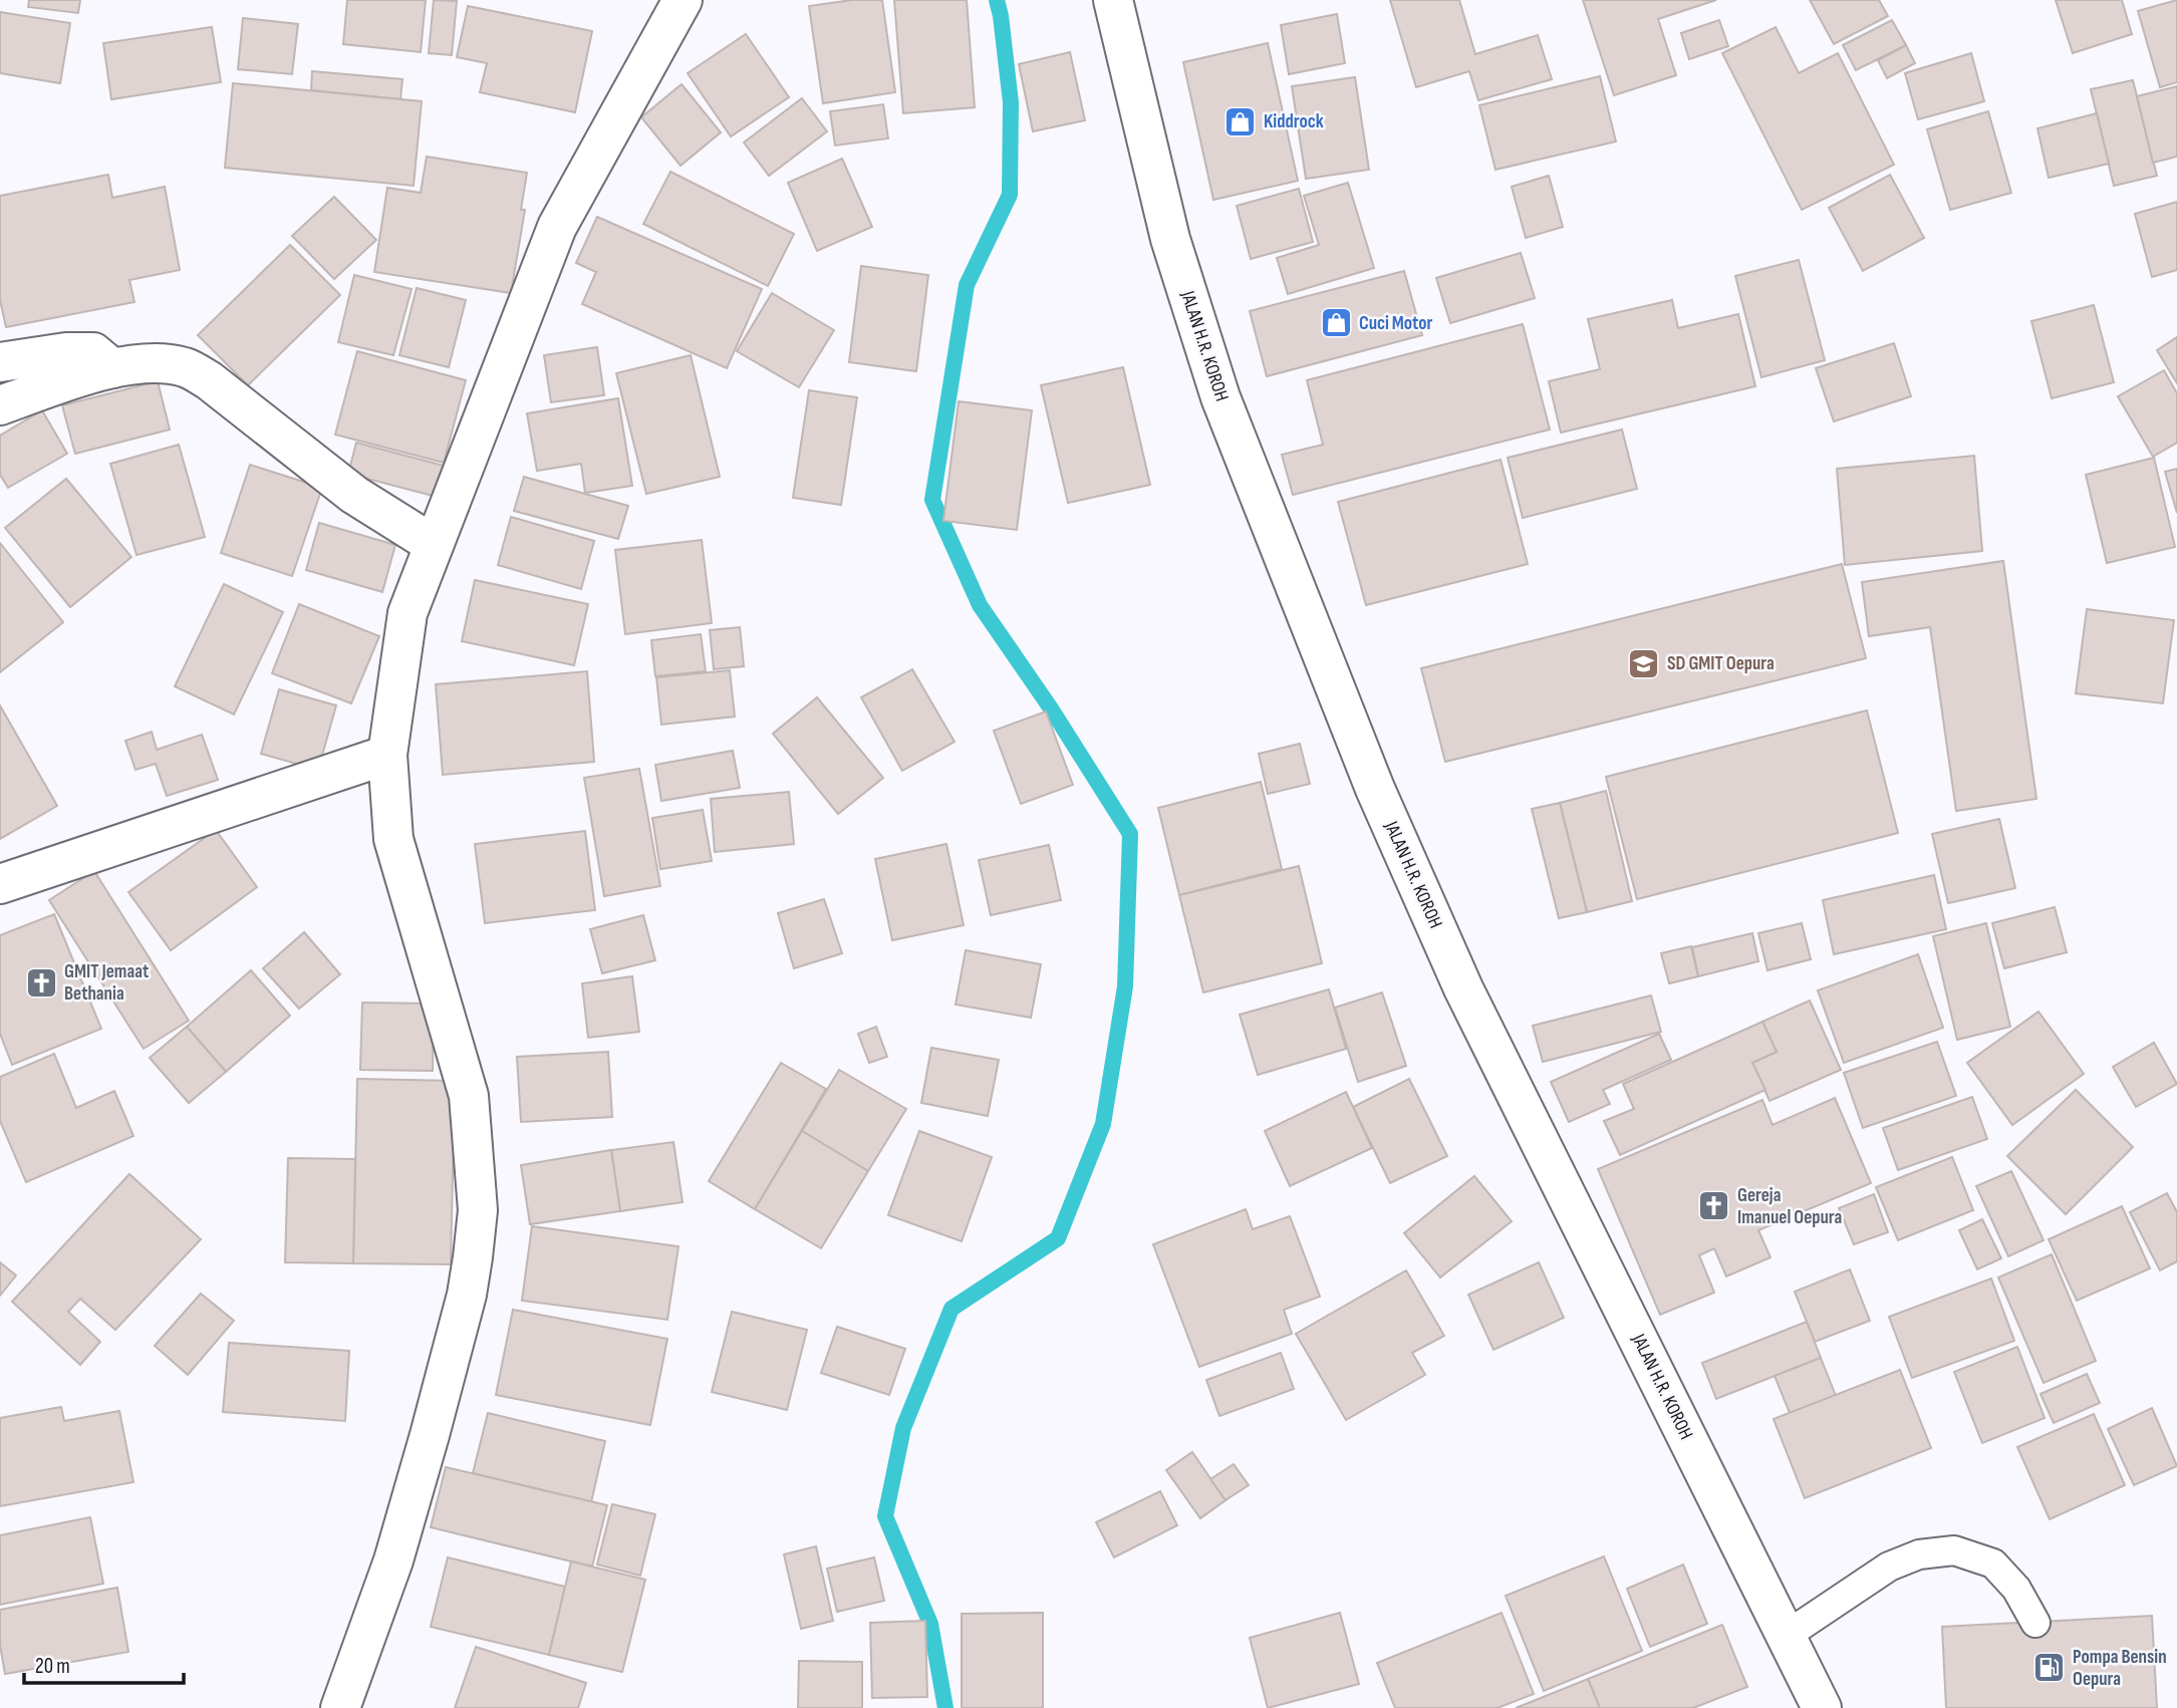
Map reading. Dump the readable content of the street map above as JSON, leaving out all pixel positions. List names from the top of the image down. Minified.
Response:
{"streets":{"street":["JALAN H.R. KOROH"]},"places":{"shop":["Kiddrock","Cuci Motor"],"school or university":["SD GMIT Oepura"],"church":["GMIT Jemaat Bethania","Gereja Imanuel Oepura"],"fuel station":["Pompa Bensin Oepura"]},"scale_bar":"20 m"}
